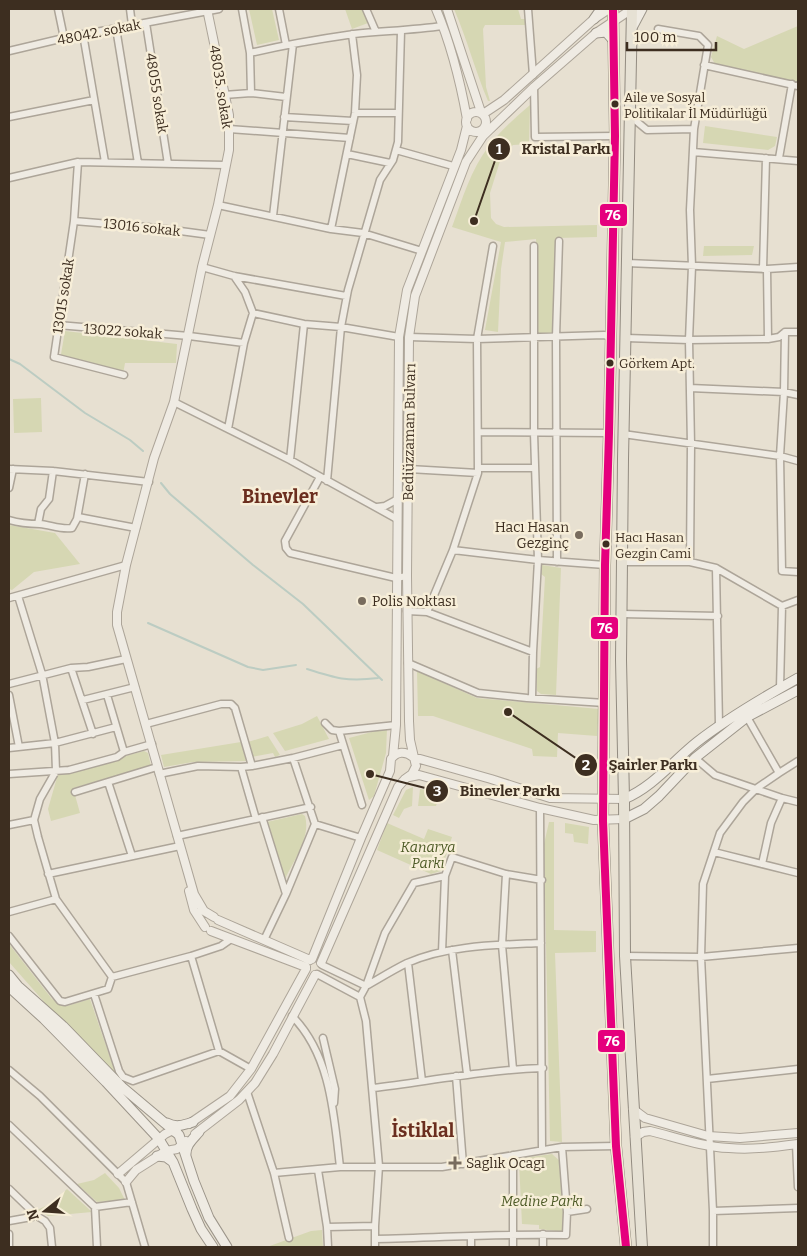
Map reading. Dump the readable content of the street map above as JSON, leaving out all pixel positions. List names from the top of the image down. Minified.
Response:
{"streets":{"street":["48042. sokak","48035. sokak","48055 sokak","13016 sokak","13015 sokak","13022 sokak","Bediüzzaman Bulvarı"]},"crossings":[["48042. sokak","48035. sokak"],["48042. sokak","48055 sokak"],["48035. sokak","13016 sokak"],["48035. sokak","13022 sokak"],["13016 sokak","13015 sokak"],["13015 sokak","13022 sokak"]],"districts":["Binevler","İstiklal"],"parks":["Kanarya Parkı","Medine Parkı"],"places":{"other":["Aile ve Sosyal Politikalar İl Müdürlüğü","Kristal Parkı","Görkem Apt.","Hacı Hasan Gezginç","Hacı Hasan Gezgin Cami","Polis Noktası","Şairler Parkı","Binevler Parkı"],"health":["Saglık Ocagı"]},"lines":["transit line 76"],"scale_bar":"100 m","north":"left"}
